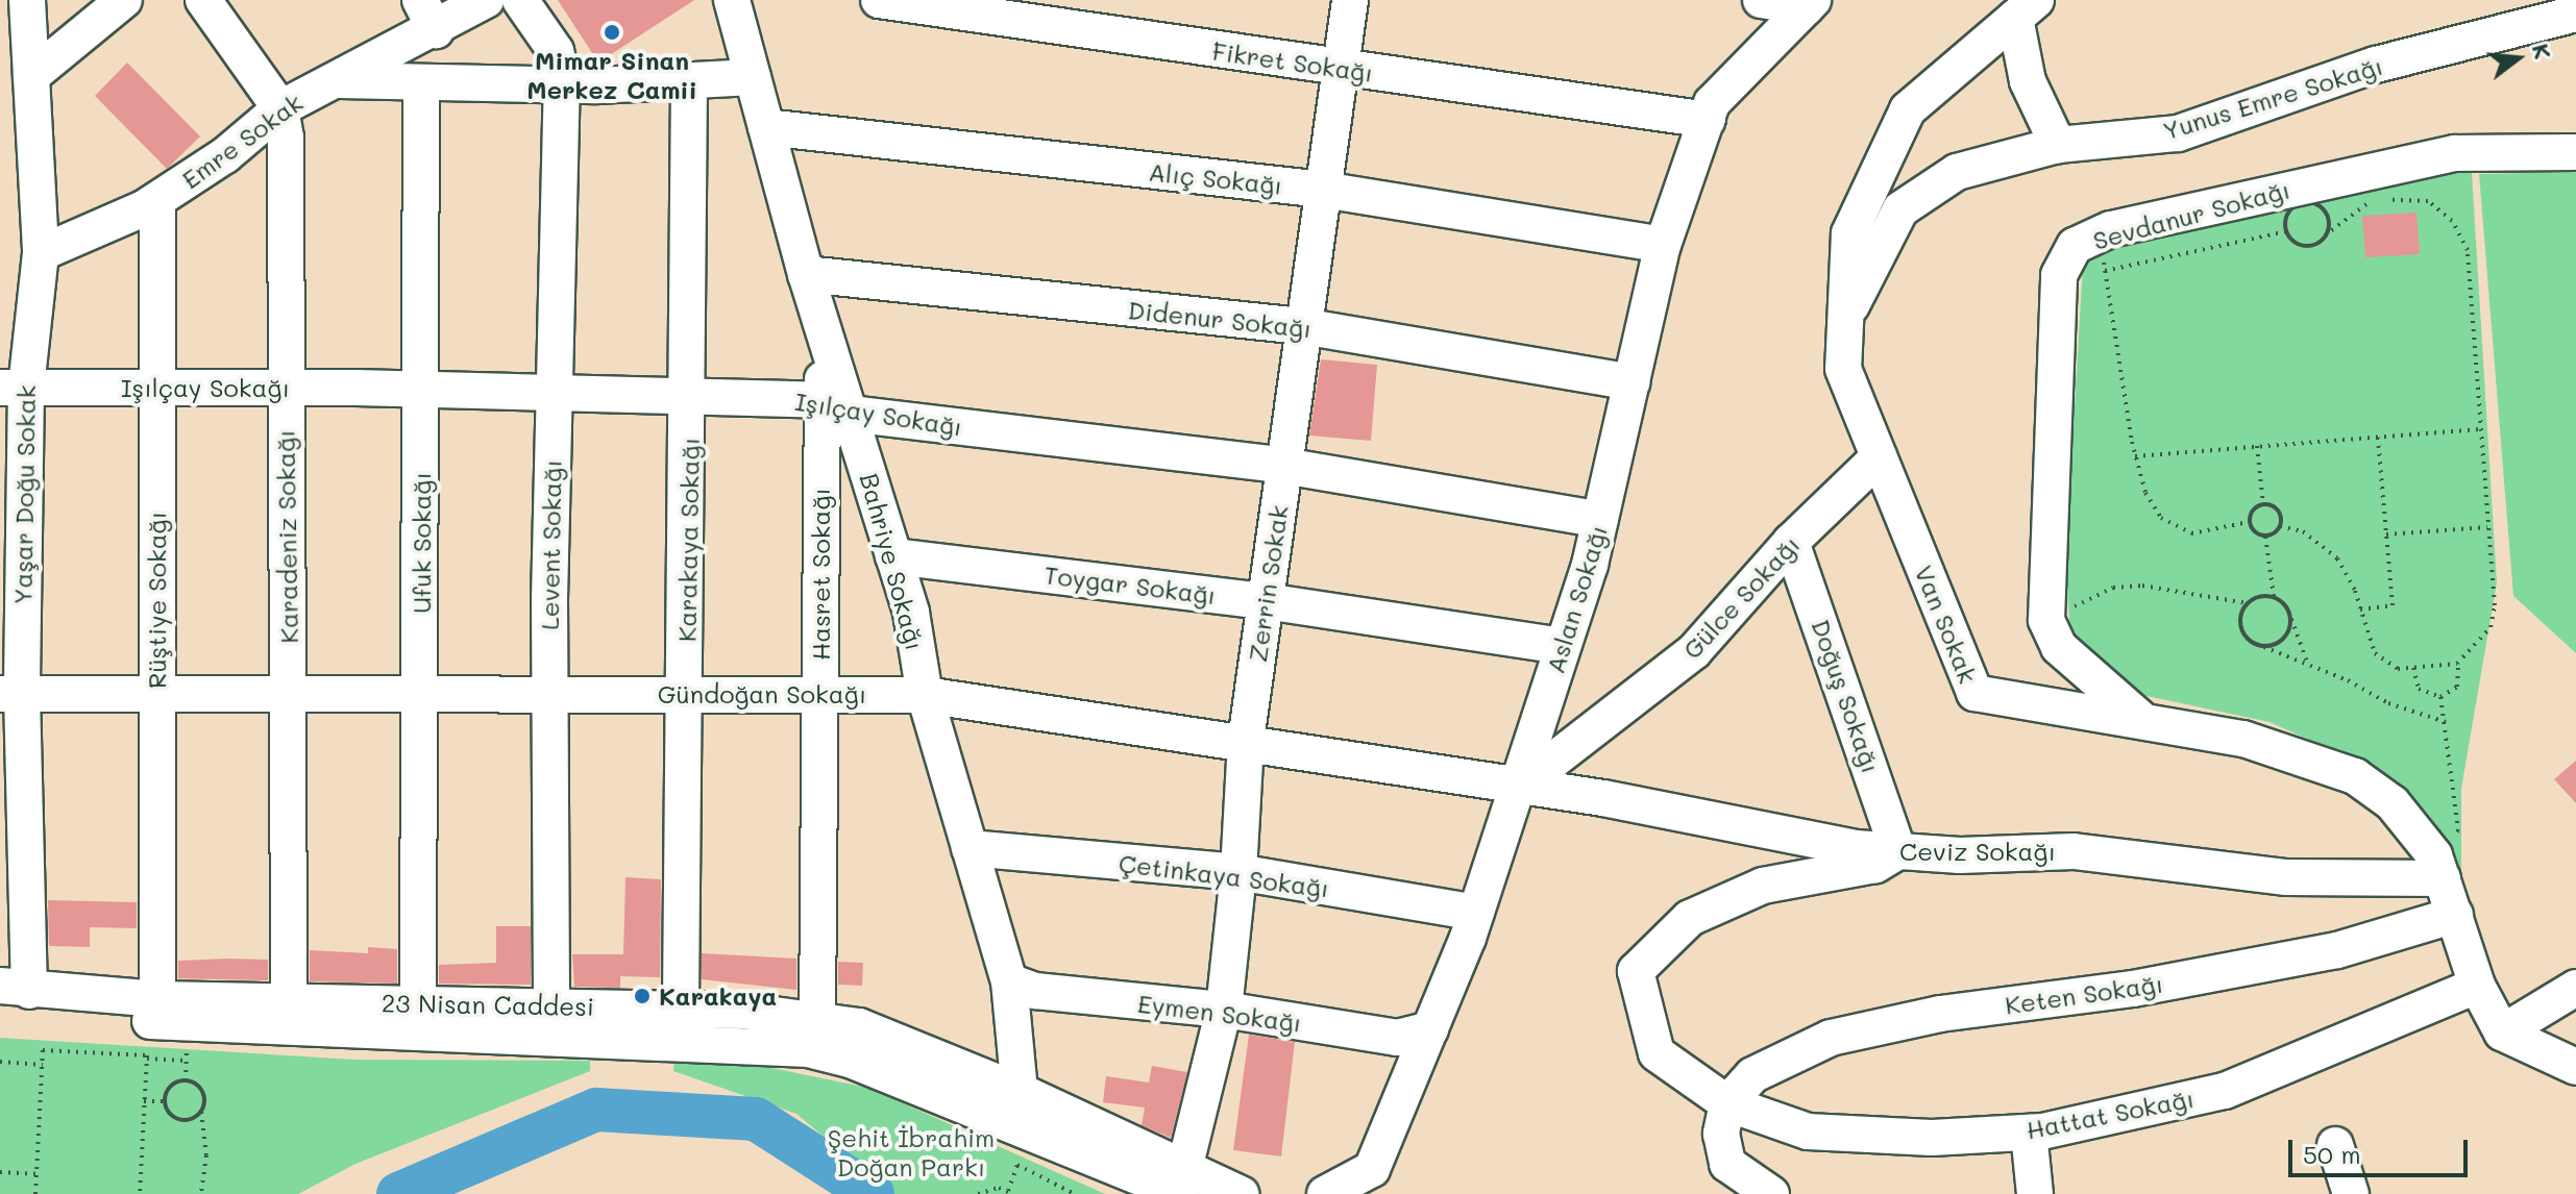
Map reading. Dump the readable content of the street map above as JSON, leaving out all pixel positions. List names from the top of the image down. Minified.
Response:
{"streets":{"street":["Fikret Sokağı","Yunus Emre Sokağı","Emre Sokak","Alıç Sokağı","Sevdanur Sokağı","Didenur Sokağı","Işılçay Sokağı","Yaşar Doğu Sokak","Karadeniz Sokağı","Karakaya Sokağı","Ufuk Sokağı","Levent Sokağı","Bahriye Sokağı","Hasret Sokağı","Zerrin Sokak","Toygar Sokağı","Gülce Sokağı","Aslan Sokağı","Rüştiye Sokağı","Van Sokak","Gündoğan Sokağı","Doğuş Sokağı","Ceviz Sokağı","Çetinkaya Sokağı","Keten Sokağı","23 Nisan Caddesi","Eymen Sokağı","Hattat Sokağı"]},"crossings":[["Fikret Sokağı","Zerrin Sokak"],["Fikret Sokağı","Aslan Sokağı"],["Yunus Emre Sokağı","Van Sokak"],["Emre Sokak","Yaşar Doğu Sokak"],["Emre Sokak","Karadeniz Sokağı"],["Emre Sokak","Rüştiye Sokağı"],["Alıç Sokağı","Bahriye Sokağı"],["Alıç Sokağı","Zerrin Sokak"],["Alıç Sokağı","Aslan Sokağı"],["Didenur Sokağı","Bahriye Sokağı"],["Didenur Sokağı","Zerrin Sokak"],["Didenur Sokağı","Aslan Sokağı"],["Işılçay Sokağı","Yaşar Doğu Sokak"],["Işılçay Sokağı","Karadeniz Sokağı"],["Işılçay Sokağı","Karakaya Sokağı"],["Işılçay Sokağı","Ufuk Sokağı"],["Işılçay Sokağı","Levent Sokağı"],["Işılçay Sokağı","Bahriye Sokağı"],["Işılçay Sokağı","Hasret Sokağı"],["Işılçay Sokağı","Zerrin Sokak"],["Işılçay Sokağı","Aslan Sokağı"],["Işılçay Sokağı","Rüştiye Sokağı"],["Yaşar Doğu Sokak","Gündoğan Sokağı"],["Yaşar Doğu Sokak","23 Nisan Caddesi"],["Karadeniz Sokağı","Gündoğan Sokağı"],["Karadeniz Sokağı","23 Nisan Caddesi"],["Karakaya Sokağı","Gündoğan Sokağı"],["Karakaya Sokağı","23 Nisan Caddesi"],["Ufuk Sokağı","Gündoğan Sokağı"],["Ufuk Sokağı","23 Nisan Caddesi"],["Levent Sokağı","Gündoğan Sokağı"],["Levent Sokağı","23 Nisan Caddesi"],["Bahriye Sokağı","Hasret Sokağı"],["Bahriye Sokağı","Toygar Sokağı"],["Bahriye Sokağı","Gündoğan Sokağı"],["Bahriye Sokağı","Çetinkaya Sokağı"],["Bahriye Sokağı","23 Nisan Caddesi"],["Bahriye Sokağı","Eymen Sokağı"],["Hasret Sokağı","Gündoğan Sokağı"],["Hasret Sokağı","23 Nisan Caddesi"],["Zerrin Sokak","Toygar Sokağı"],["Zerrin Sokak","Gündoğan Sokağı"],["Zerrin Sokak","Çetinkaya Sokağı"],["Zerrin Sokak","23 Nisan Caddesi"],["Zerrin Sokak","Eymen Sokağı"],["Toygar Sokağı","Aslan Sokağı"],["Gülce Sokağı","Aslan Sokağı"],["Gülce Sokağı","Van Sokak"],["Gülce Sokağı","Gündoğan Sokağı"],["Gülce Sokağı","Doğuş Sokağı"],["Gülce Sokağı","Ceviz Sokağı"],["Aslan Sokağı","Gündoğan Sokağı"],["Aslan Sokağı","Ceviz Sokağı"],["Aslan Sokağı","Çetinkaya Sokağı"],["Aslan Sokağı","Eymen Sokağı"],["Rüştiye Sokağı","Gündoğan Sokağı"],["Rüştiye Sokağı","23 Nisan Caddesi"],["Van Sokak","Ceviz Sokağı"],["Van Sokak","Keten Sokağı"],["Van Sokak","Hattat Sokağı"],["Gündoğan Sokağı","Ceviz Sokağı"],["Doğuş Sokağı","Ceviz Sokağı"],["Doğuş Sokağı","Hattat Sokağı"],["Ceviz Sokağı","Hattat Sokağı"],["Keten Sokağı","Hattat Sokağı"]],"parks":["Şehit İbrahim Doğan Parkı"],"places":["Mimar Sinan Merkez Camii","Karakaya"],"scale_bar":"50 m","north":"right"}
